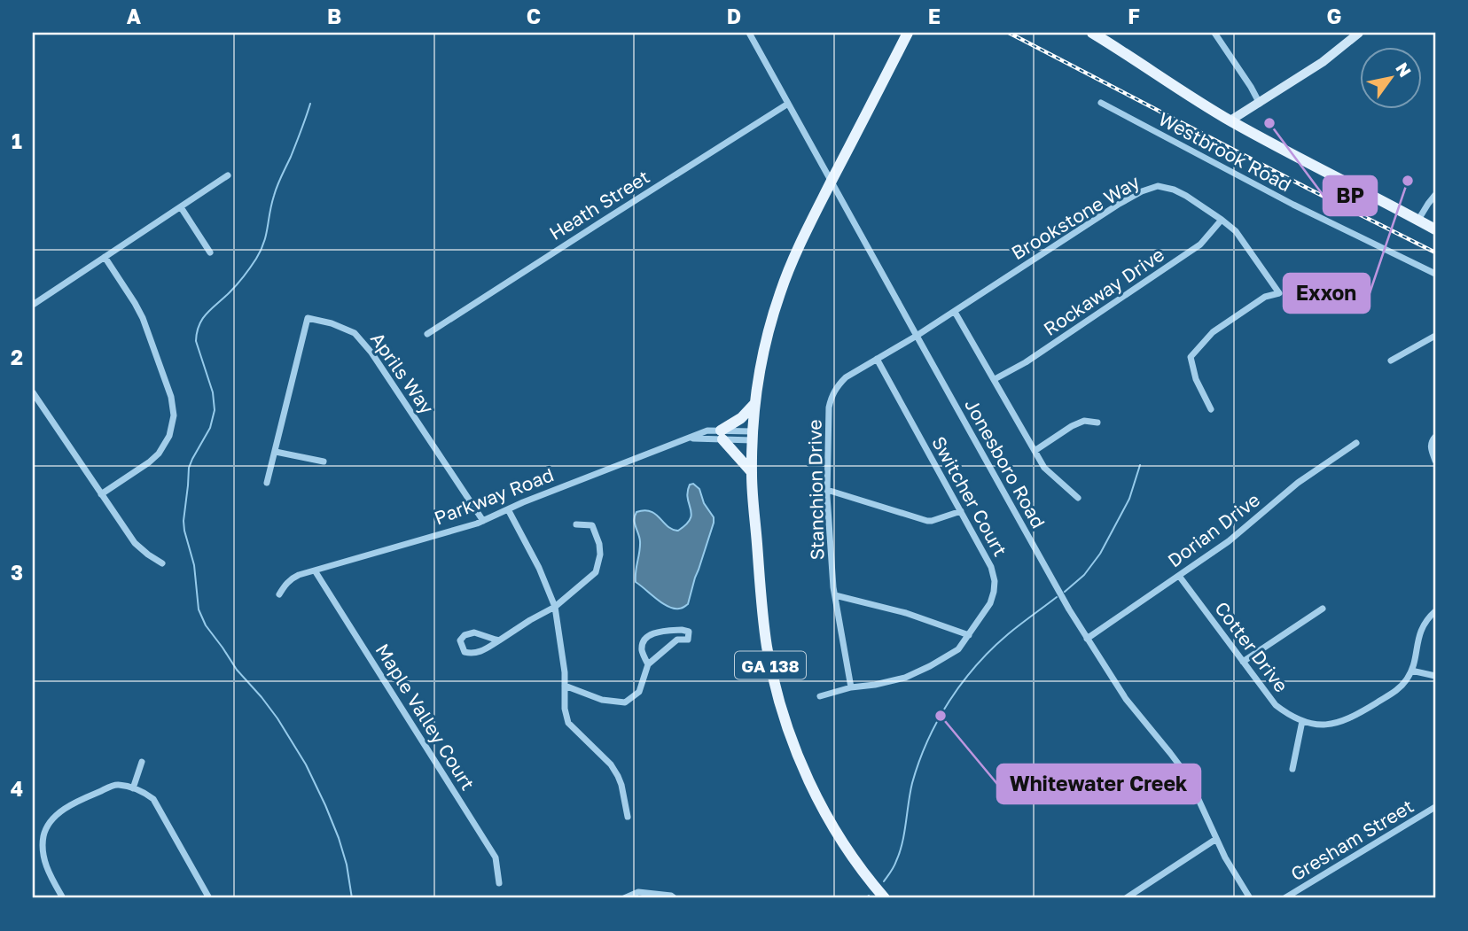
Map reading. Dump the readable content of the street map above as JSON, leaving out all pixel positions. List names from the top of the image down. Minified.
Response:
{"streets":{"main road":["GA 138"],"street":["Westbrook Road","Heath Street","Brookstone Way","Rockaway Drive","Aprils Way","Jonesboro Road","Stanchion Drive","Parkway Road","Switcher Court","Dorian Drive","Cotter Drive","Maple Valley Court","Gresham Street"]},"crossings":[["Heath Street","Jonesboro Road"],["Brookstone Way","Rockaway Drive"],["Brookstone Way","Jonesboro Road"],["Brookstone Way","Stanchion Drive"],["Aprils Way","Parkway Road"],["Jonesboro Road","Stanchion Drive"],["Jonesboro Road","Dorian Drive"],["Jonesboro Road","GA 138"],["Stanchion Drive","Switcher Court"],["Parkway Road","GA 138"],["Parkway Road","Maple Valley Court"],["Dorian Drive","Cotter Drive"]],"places":["BP","Exxon","Whitewater Creek"],"north":"top right","grid":{"columns":["A","B","C","D","E","F","G"],"rows":["1","2","3","4"]}}
